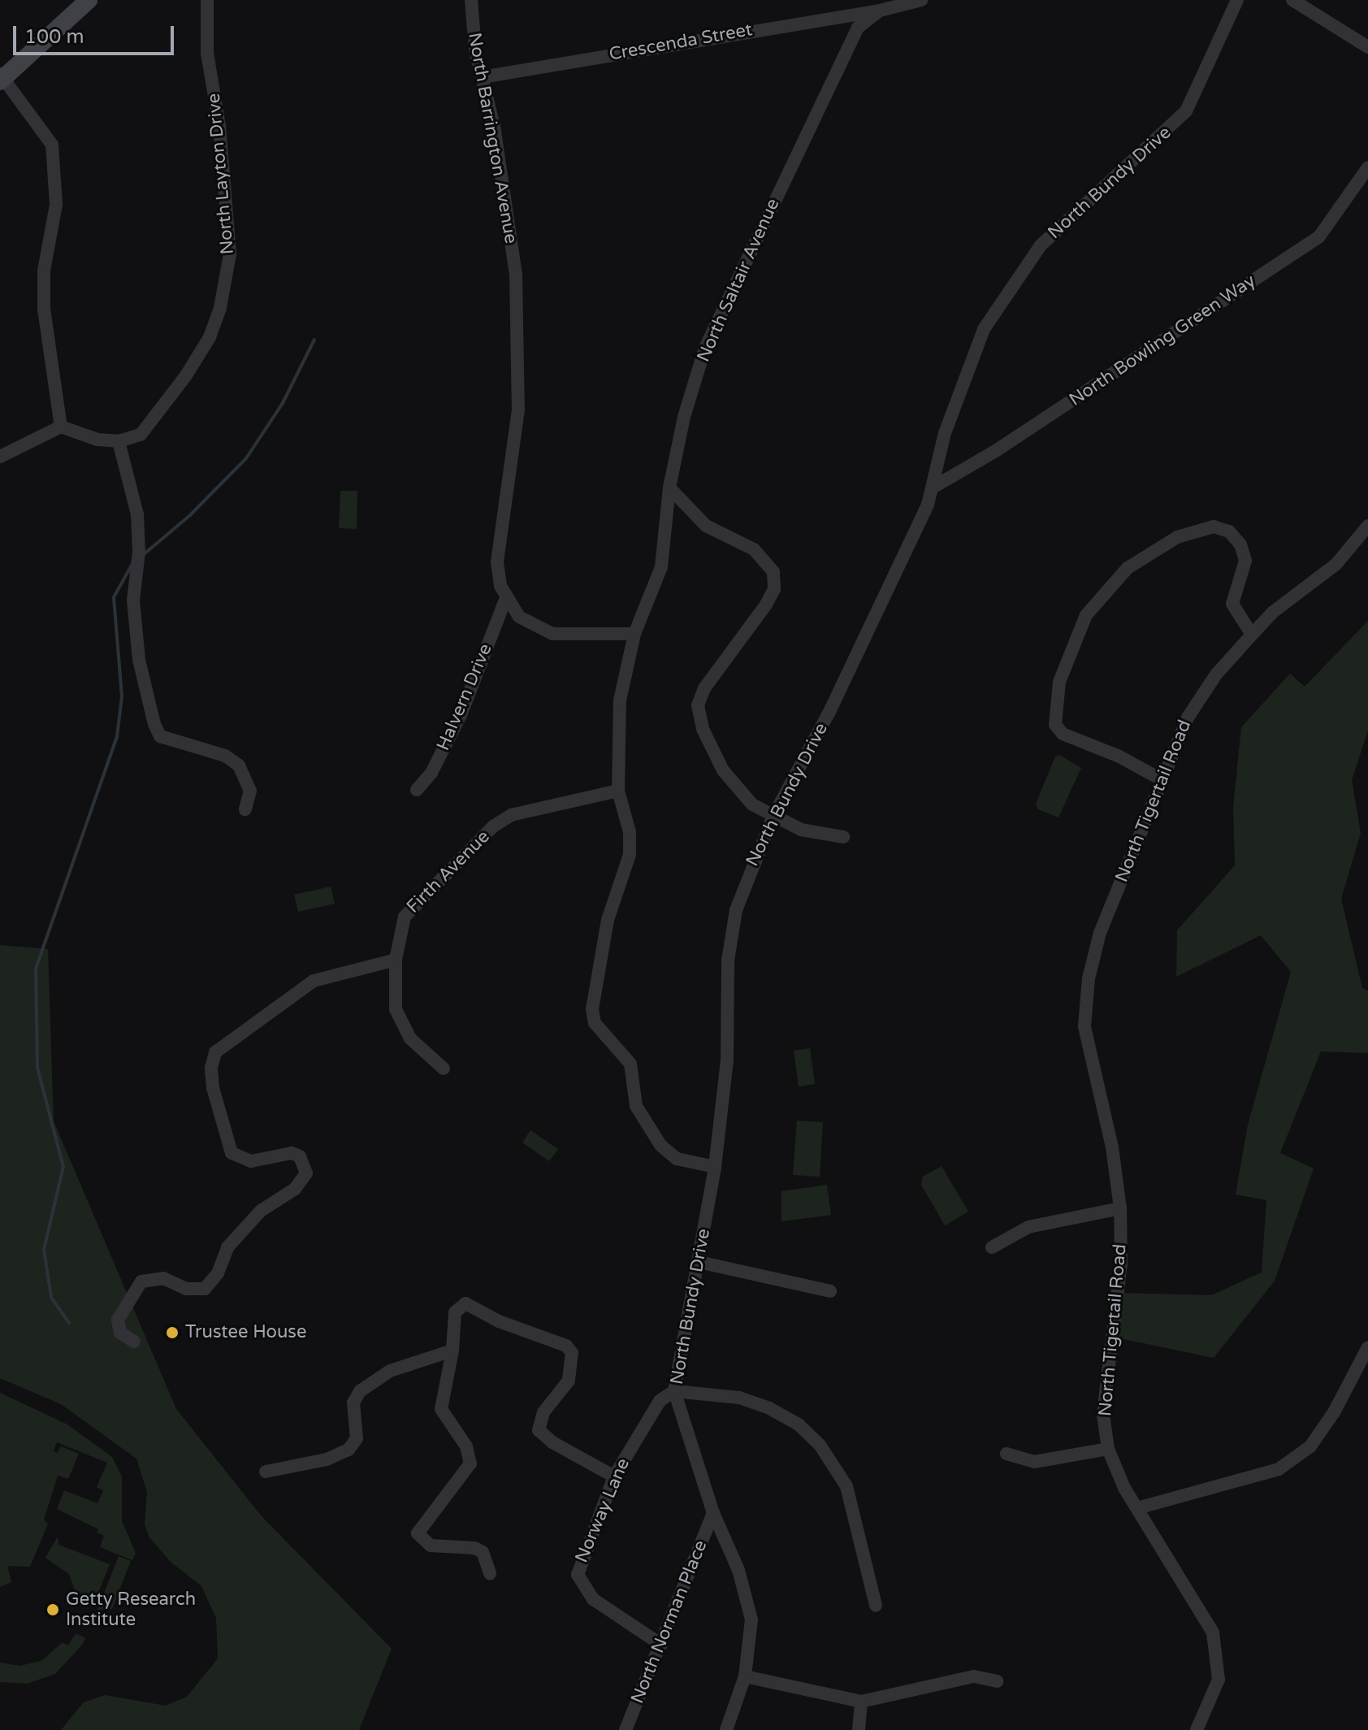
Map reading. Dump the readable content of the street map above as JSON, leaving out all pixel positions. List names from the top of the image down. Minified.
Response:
{"streets":{"street":["Crescenda Street","North Barrington Avenue","North Layton Drive","North Bundy Drive","North Saltair Avenue","North Bowling Green Way","Halvern Drive","North Tigertail Road","Firth Avenue","Norway Lane","North Norman Place"]},"crossings":[["Crescenda Street","North Barrington Avenue"],["Crescenda Street","North Saltair Avenue"],["North Barrington Avenue","Halvern Drive"],["North Bundy Drive","North Saltair Avenue"],["North Bundy Drive","North Bowling Green Way"],["North Bundy Drive","Norway Lane"],["North Bundy Drive","North Norman Place"],["North Saltair Avenue","Firth Avenue"],["Norway Lane","North Norman Place"]],"places":["Trustee House","Getty Research Institute"],"scale_bar":"100 m"}
